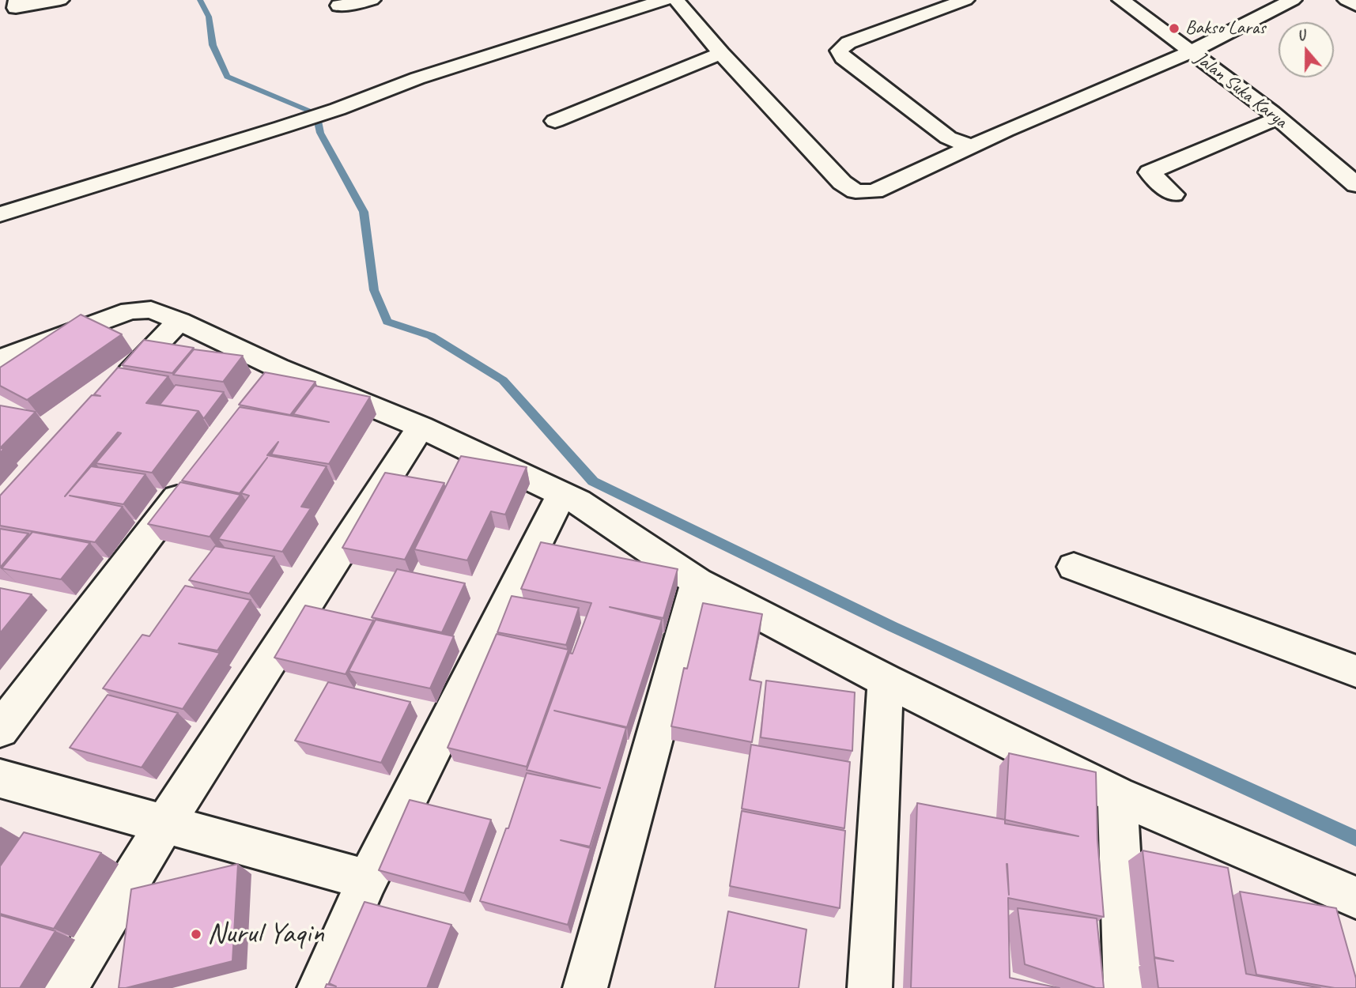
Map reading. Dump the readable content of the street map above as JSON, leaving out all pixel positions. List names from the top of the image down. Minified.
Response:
{"streets":{"street":["Jalan Suka Karya"]},"places":["Bakso Laras","Nurul Yaqin"],"north":"top"}
